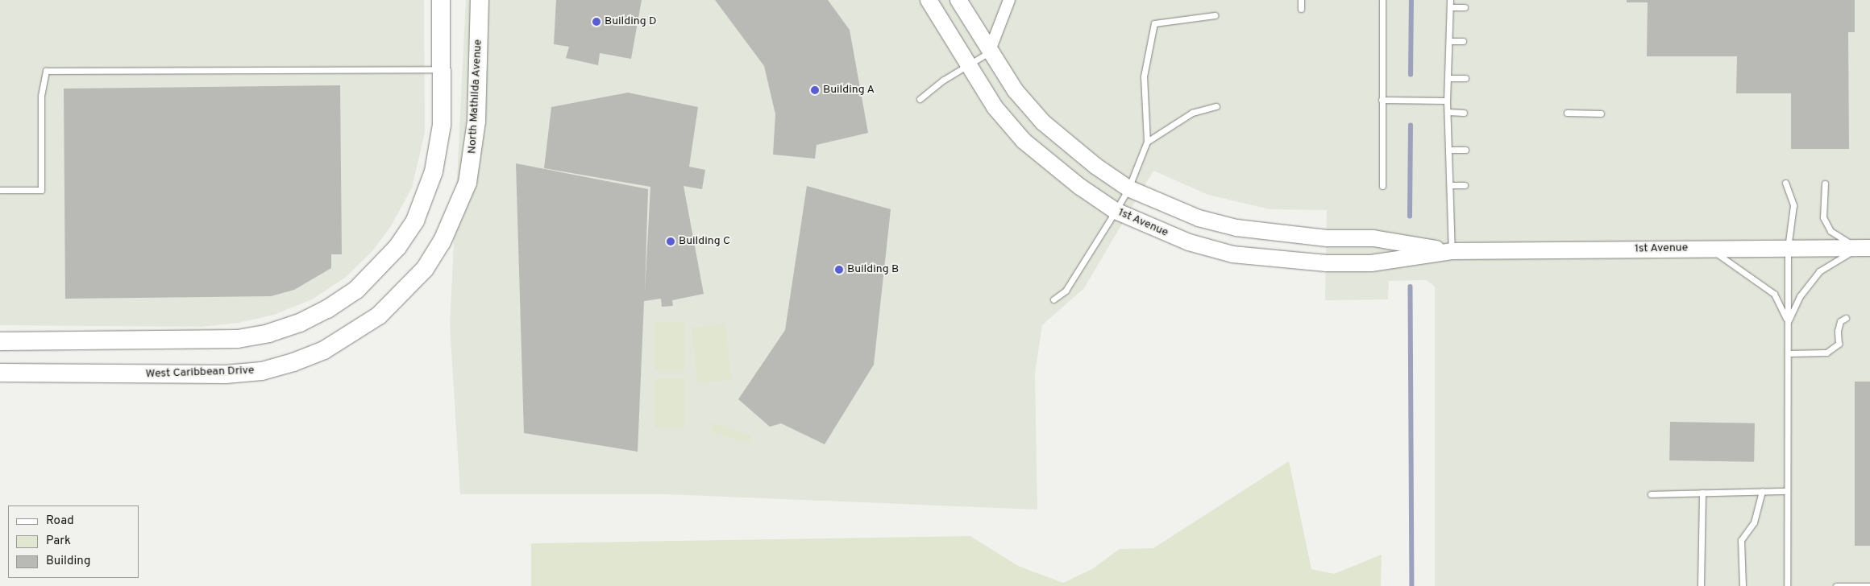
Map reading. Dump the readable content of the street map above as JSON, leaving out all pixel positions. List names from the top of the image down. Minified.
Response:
{"streets":{"main road":["North Mathilda Avenue","West Caribbean Drive"],"street":["1st Avenue"]},"crossings":[["North Mathilda Avenue","West Caribbean Drive"]],"places":["Building D","Building A","Building C","Building B"],"legend":["Road","Park","Building"]}
